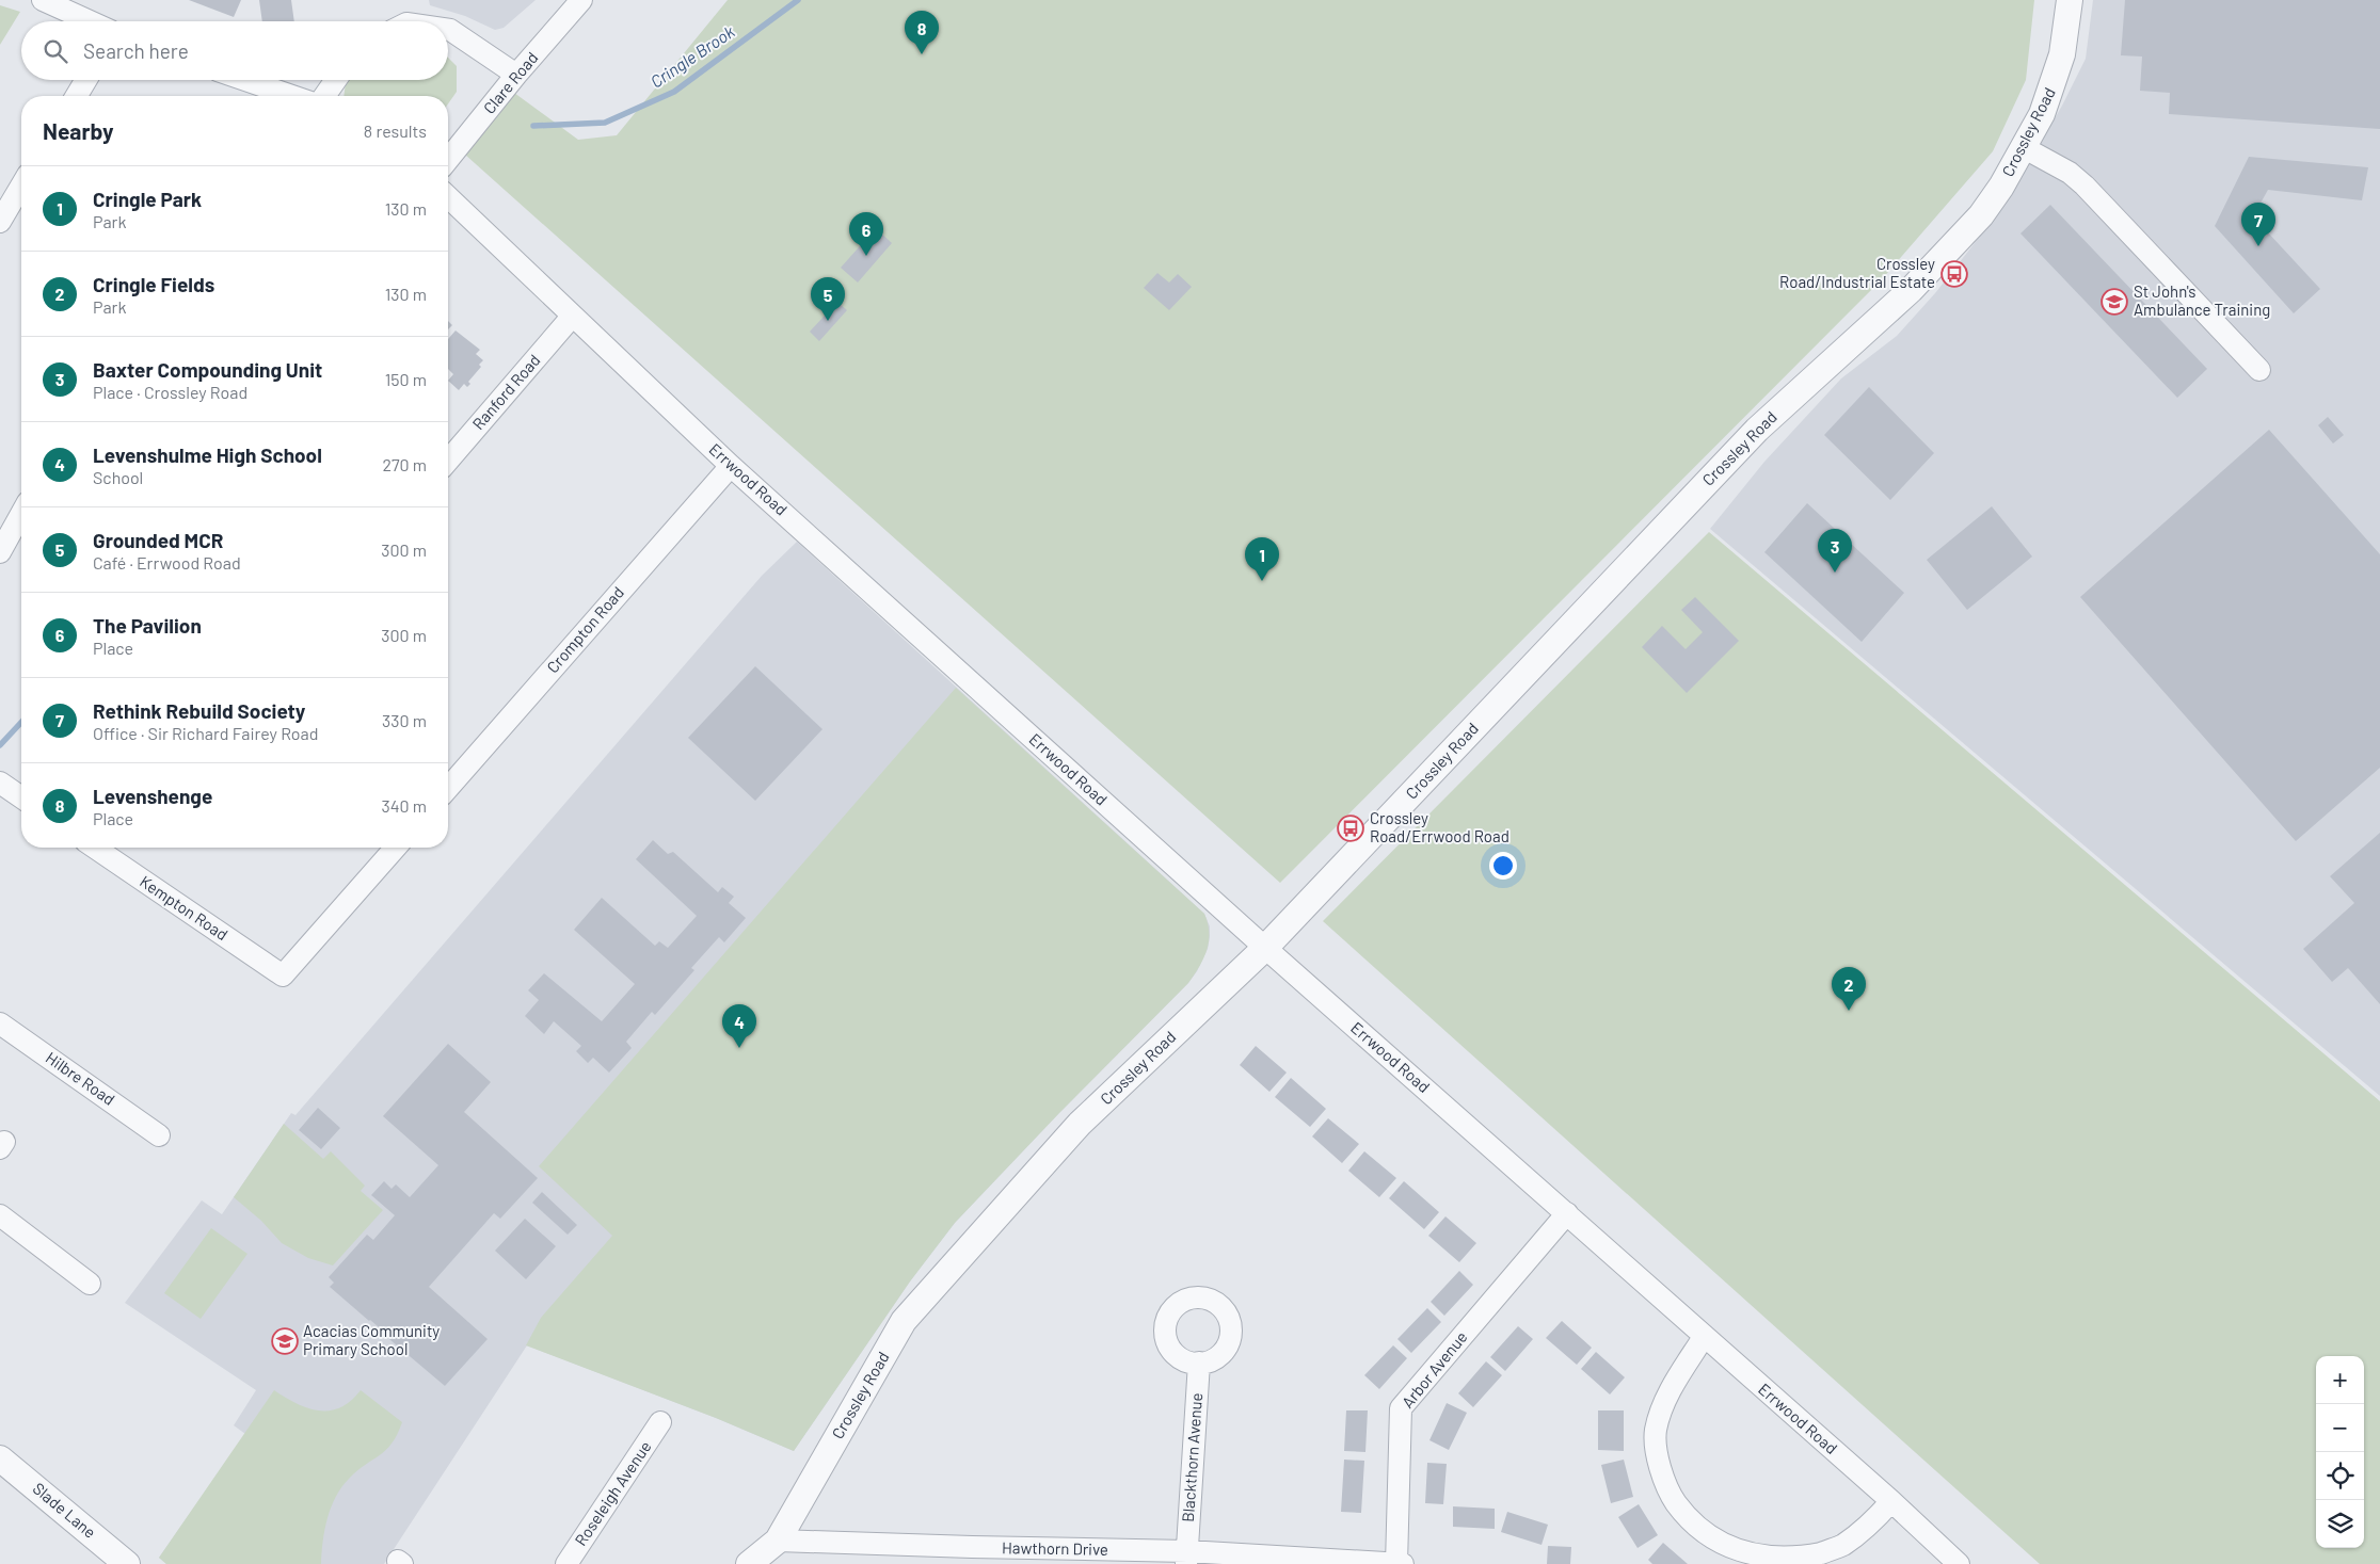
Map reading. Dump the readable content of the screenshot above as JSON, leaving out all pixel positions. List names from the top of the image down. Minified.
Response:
{"streets":{"street":["Clare Road","Crossley Road","Ranford Road","Errwood Road","Crompton Road","Kempton Road","Hilbre Road","Arbor Avenue","Blackthorn Avenue","Roseleigh Avenue","Slade Lane","Hawthorn Drive"]},"crossings":[["Crossley Road","Errwood Road"],["Crossley Road","Hawthorn Drive"],["Ranford Road","Errwood Road"],["Errwood Road","Crompton Road"],["Errwood Road","Arbor Avenue"],["Arbor Avenue","Hawthorn Drive"],["Blackthorn Avenue","Hawthorn Drive"]],"water":["Cringle Brook"],"places":{"bus stop":["Crossley Road/Industrial Estate","Crossley Road/Errwood Road"],"school or university":["St John's Ambulance Training","Acacias Community Primary School"]},"page":{"pins":["8","7","6","5","3","1","2","4"],"search":"Search here","heading":["Nearby","8 results"],"list":[{"mark":"1","name":"Cringle Park","note":"Park","value":"130 m"},{"mark":"2","name":"Cringle Fields","note":"Park","value":"130 m"},{"mark":"3","name":"Baxter Compounding Unit","note":"Place · Crossley Road","value":"150 m"},{"mark":"4","name":"Levenshulme High School","note":"School","value":"270 m"},{"mark":"5","name":"Grounded MCR","note":"Café · Errwood Road","value":"300 m"},{"mark":"6","name":"The Pavilion","note":"Place","value":"300 m"},{"mark":"7","name":"Rethink Rebuild Society","note":"Office · Sir Richard Fairey Road","value":"330 m"},{"mark":"8","name":"Levenshenge","note":"Place","value":"340 m"}],"map_buttons":["+","−"]}}
